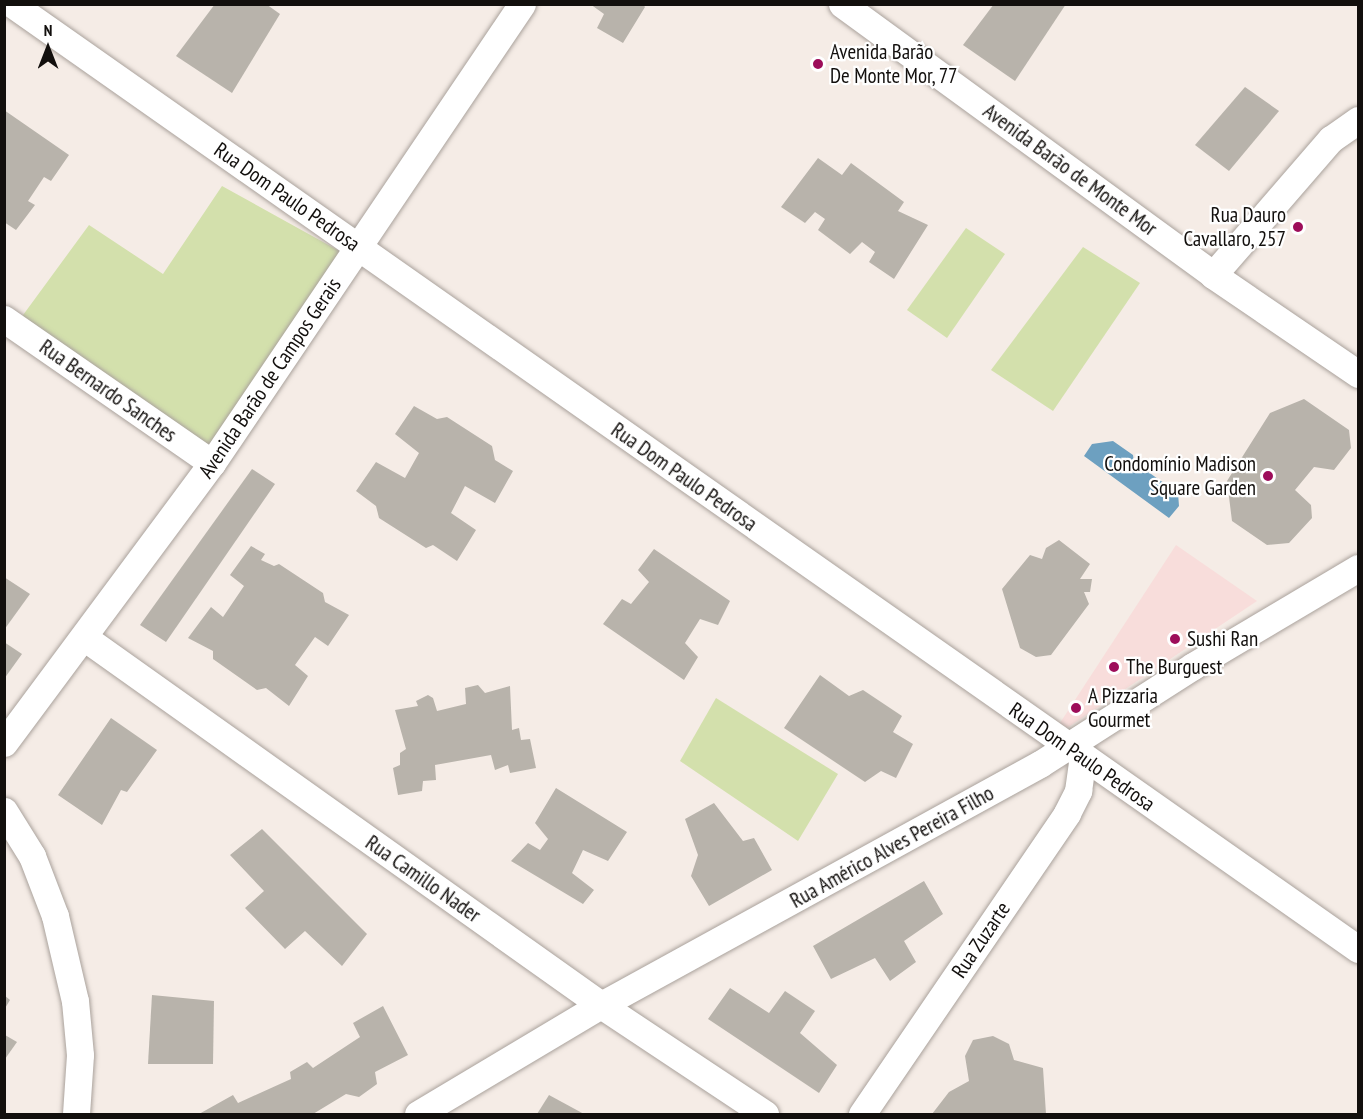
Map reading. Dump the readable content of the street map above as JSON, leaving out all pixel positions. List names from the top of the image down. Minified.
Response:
{"streets":{"street":["Avenida Barão de Monte Mor","Rua Dom Paulo Pedrosa","Avenida Barão de Campos Gerais","Rua Bernardo Sanches","Rua Américo Alves Pereira Filho","Rua Camillo Nader","Rua Zuzarte"]},"crossings":[["Rua Dom Paulo Pedrosa","Avenida Barão de Campos Gerais"],["Rua Dom Paulo Pedrosa","Rua Américo Alves Pereira Filho"],["Rua Dom Paulo Pedrosa","Rua Zuzarte"],["Avenida Barão de Campos Gerais","Rua Bernardo Sanches"],["Avenida Barão de Campos Gerais","Rua Camillo Nader"],["Rua Américo Alves Pereira Filho","Rua Camillo Nader"],["Rua Américo Alves Pereira Filho","Rua Zuzarte"]],"places":["Avenida Barão De Monte Mor, 77","Rua Dauro Cavallaro, 257","Condomínio Madison Square Garden","Sushi Ran","The Burguest","A Pizzaria Gourmet"],"north":"top"}
